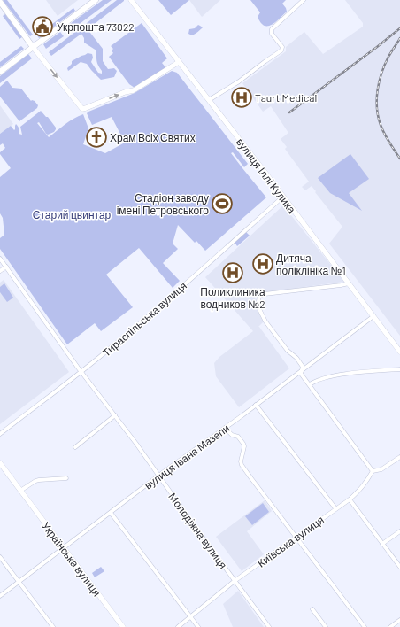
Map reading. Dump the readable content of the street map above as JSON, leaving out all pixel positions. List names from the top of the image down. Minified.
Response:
{"streets":{"street":["вулиця Іллі Кулика","Тираспільська вулиця","вулиця Івана Мазепи","Молодіжна вулиця","Київська вулиця","Українська вулиця"]},"crossings":[["вулиця Іллі Кулика","Тираспільська вулиця"],["вулиця Іллі Кулика","вулиця Івана Мазепи"],["Тираспільська вулиця","Молодіжна вулиця"],["вулиця Івана Мазепи","Молодіжна вулиця"],["вулиця Івана Мазепи","Українська вулиця"],["Молодіжна вулиця","Київська вулиця"]],"parks":["Старий цвинтар"],"places":{"public building":["Укрпошта 73022"],"hospital":["Taurt Medical","Дитяча поліклініка №1","Поликлиника водников №2"],"church":["Храм Всіх Святих"],"sports":["Стадіон заводу імені Петровського"]}}
